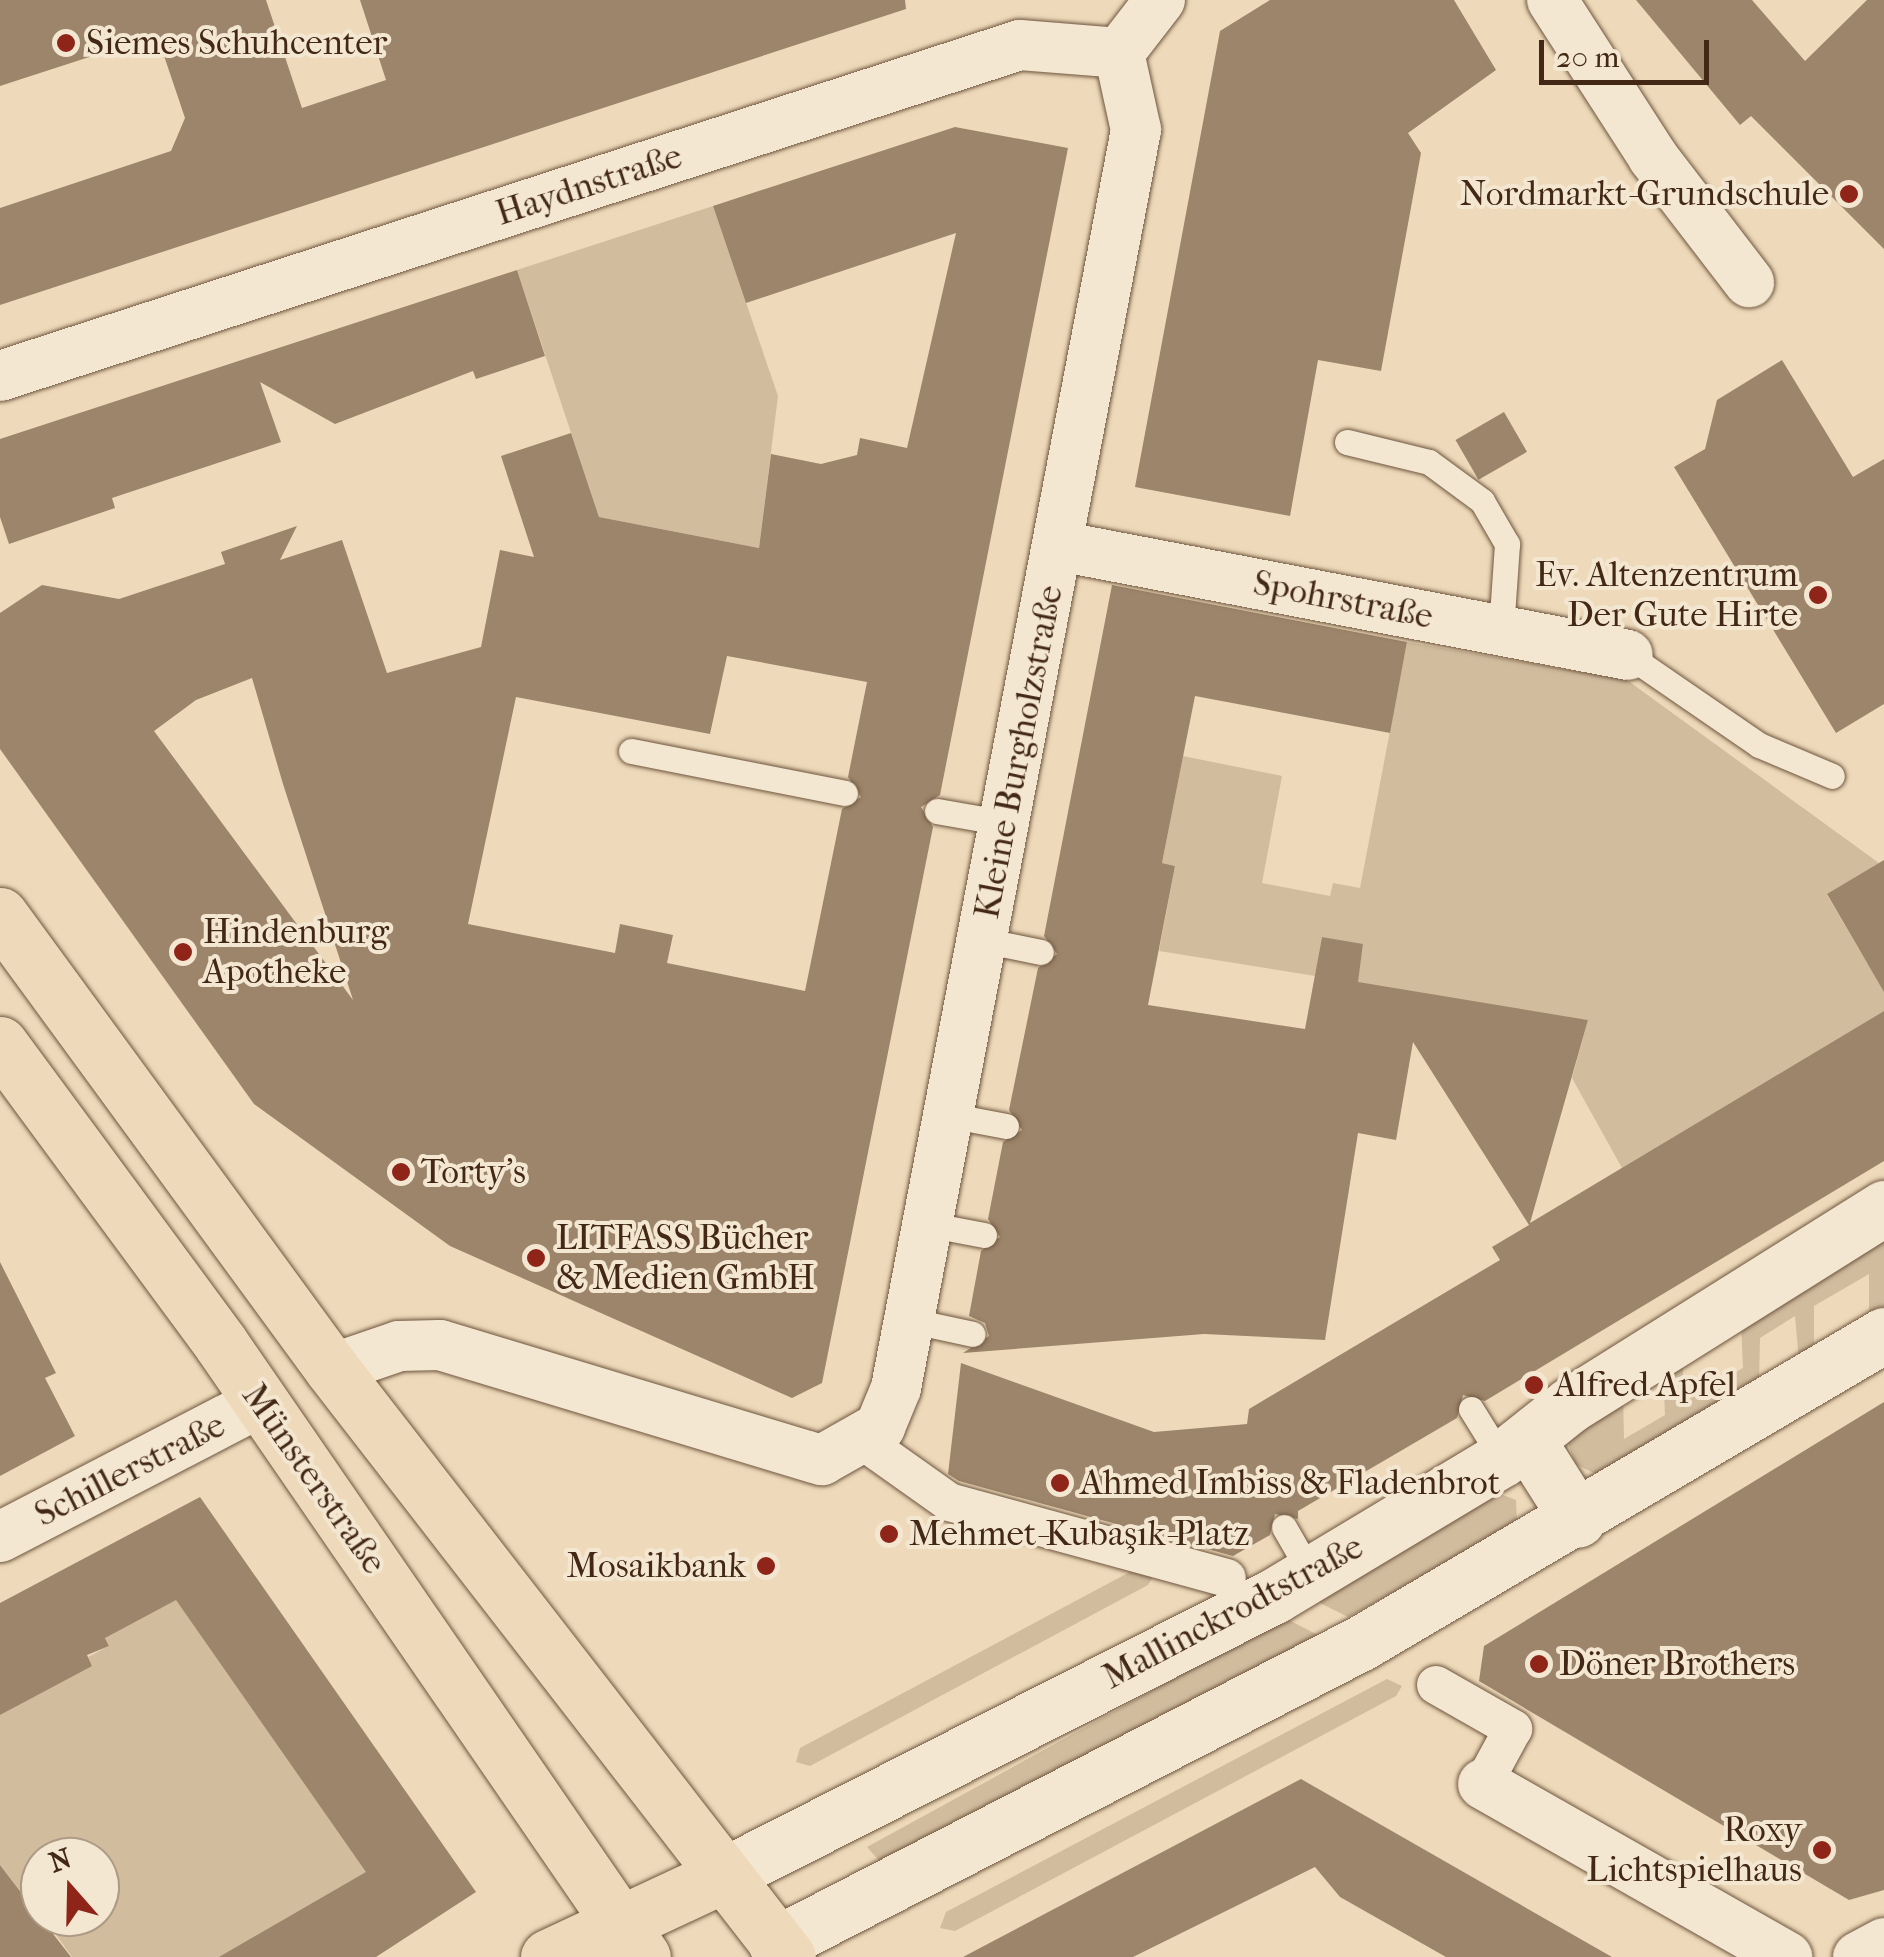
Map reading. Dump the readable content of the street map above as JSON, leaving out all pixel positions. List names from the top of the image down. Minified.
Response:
{"streets":{"main road":["Münsterstraße","Mallinckrodtstraße"],"street":["Haydnstraße","Spohrstraße","Kleine Burgholzstraße","Schillerstraße"]},"crossings":[["Haydnstraße","Kleine Burgholzstraße"],["Spohrstraße","Kleine Burgholzstraße"],["Schillerstraße","Münsterstraße"],["Münsterstraße","Mallinckrodtstraße"]],"places":["Siemes Schuhcenter","Nordmarkt-Grundschule","Ev. Altenzentrum Der Gute Hirte","Hindenburg Apotheke","Torty's","LITFASS Bücher & Medien GmbH","Alfred Apfel","Ahmed Imbiss & Fladenbrot","Mehmet-Kubaşık-Platz","Mosaikbank","Döner Brothers","Roxy Lichtspielhaus"],"scale_bar":"20 m","north":"top"}
